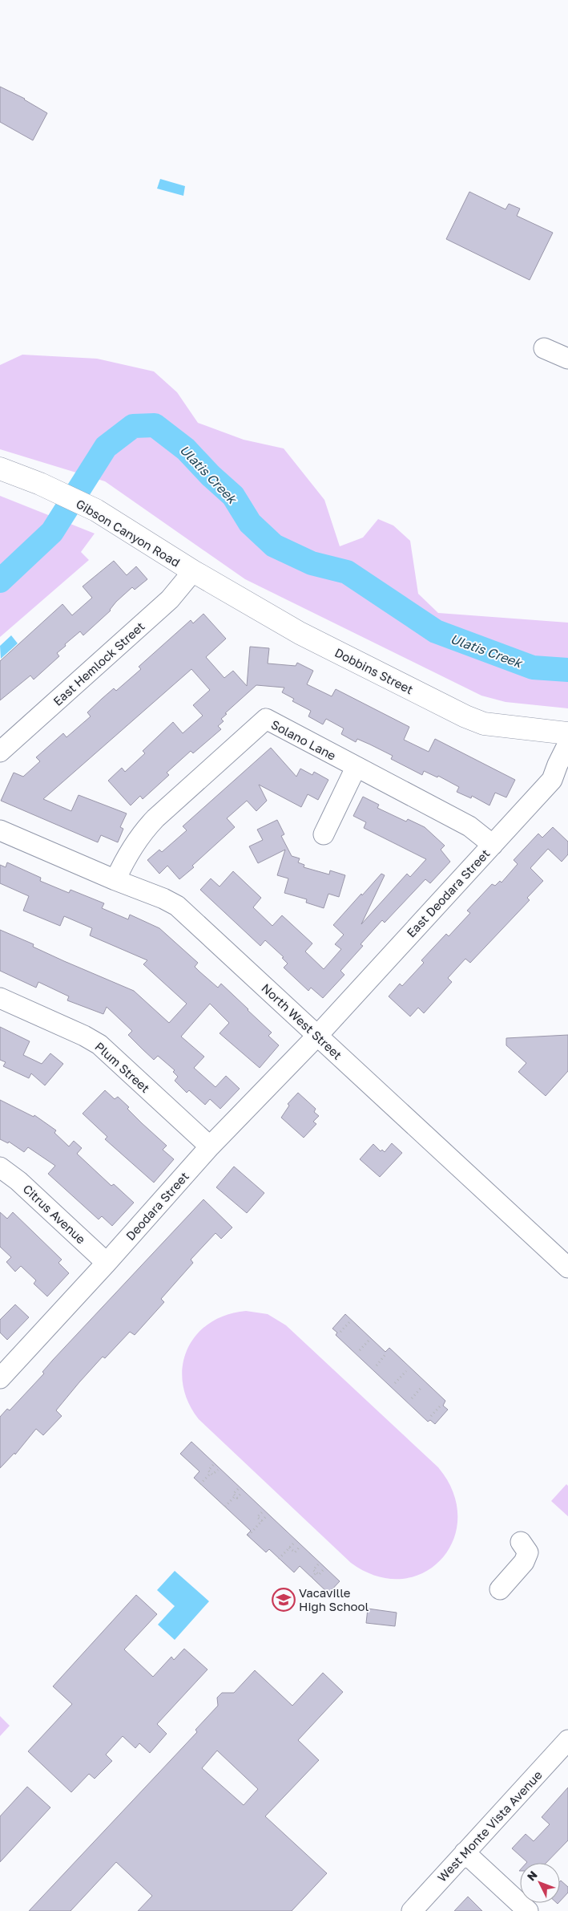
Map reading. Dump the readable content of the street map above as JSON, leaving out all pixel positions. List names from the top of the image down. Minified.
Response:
{"streets":{"main road":["Gibson Canyon Road","Dobbins Street"],"street":["East Hemlock Street","Solano Lane","East Deodara Street","North West Street","Plum Street","Deodara Street","Citrus Avenue","West Monte Vista Avenue"]},"crossings":[["Gibson Canyon Road","East Hemlock Street"],["Gibson Canyon Road","Dobbins Street"],["East Hemlock Street","Dobbins Street"],["Solano Lane","East Deodara Street"],["Solano Lane","North West Street"],["East Deodara Street","North West Street"],["East Deodara Street","Deodara Street"],["North West Street","Deodara Street"],["Plum Street","Deodara Street"],["Deodara Street","Citrus Avenue"]],"water":["Ulatis Creek"],"places":{"school or university":["Vacaville High School"]},"north":"top left"}
